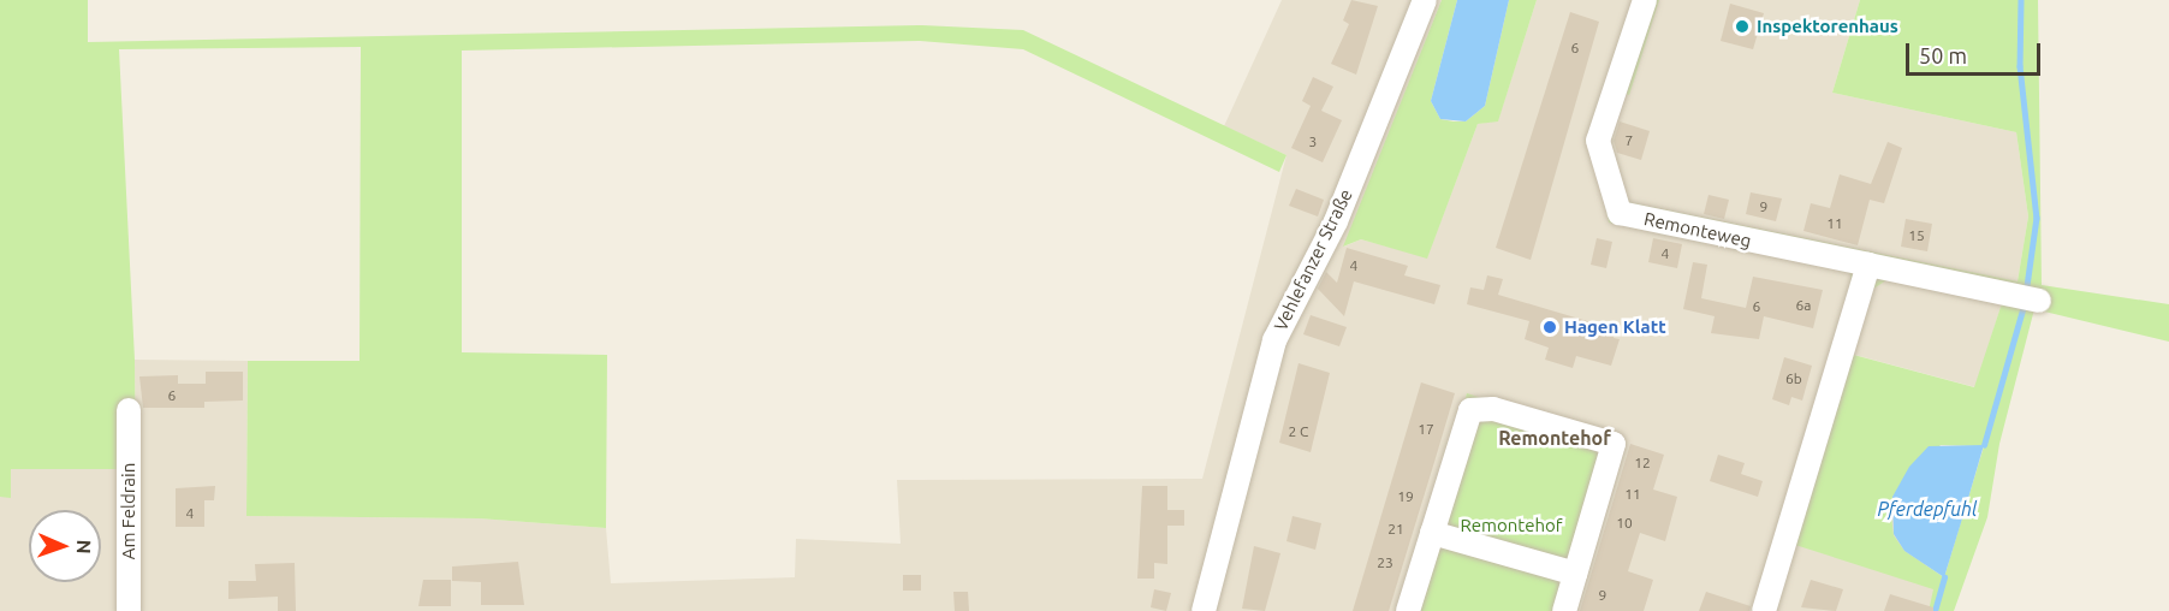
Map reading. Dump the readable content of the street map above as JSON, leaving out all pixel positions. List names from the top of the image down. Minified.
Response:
{"streets":{"street":["Remonteweg","Vehlefanzer Straße","Am Feldrain"]},"districts":["Remontehof"],"water":["Pferdepfuhl"],"parks":["Remontehof"],"places":["Inspektorenhaus","Hagen Klatt"],"house_numbers":["6","7","3","9","11","15","4","4","6a","6","6b","6","17","2 C","12","11","19","4","10","21","23","9"],"scale_bar":"50 m","north":"right"}
